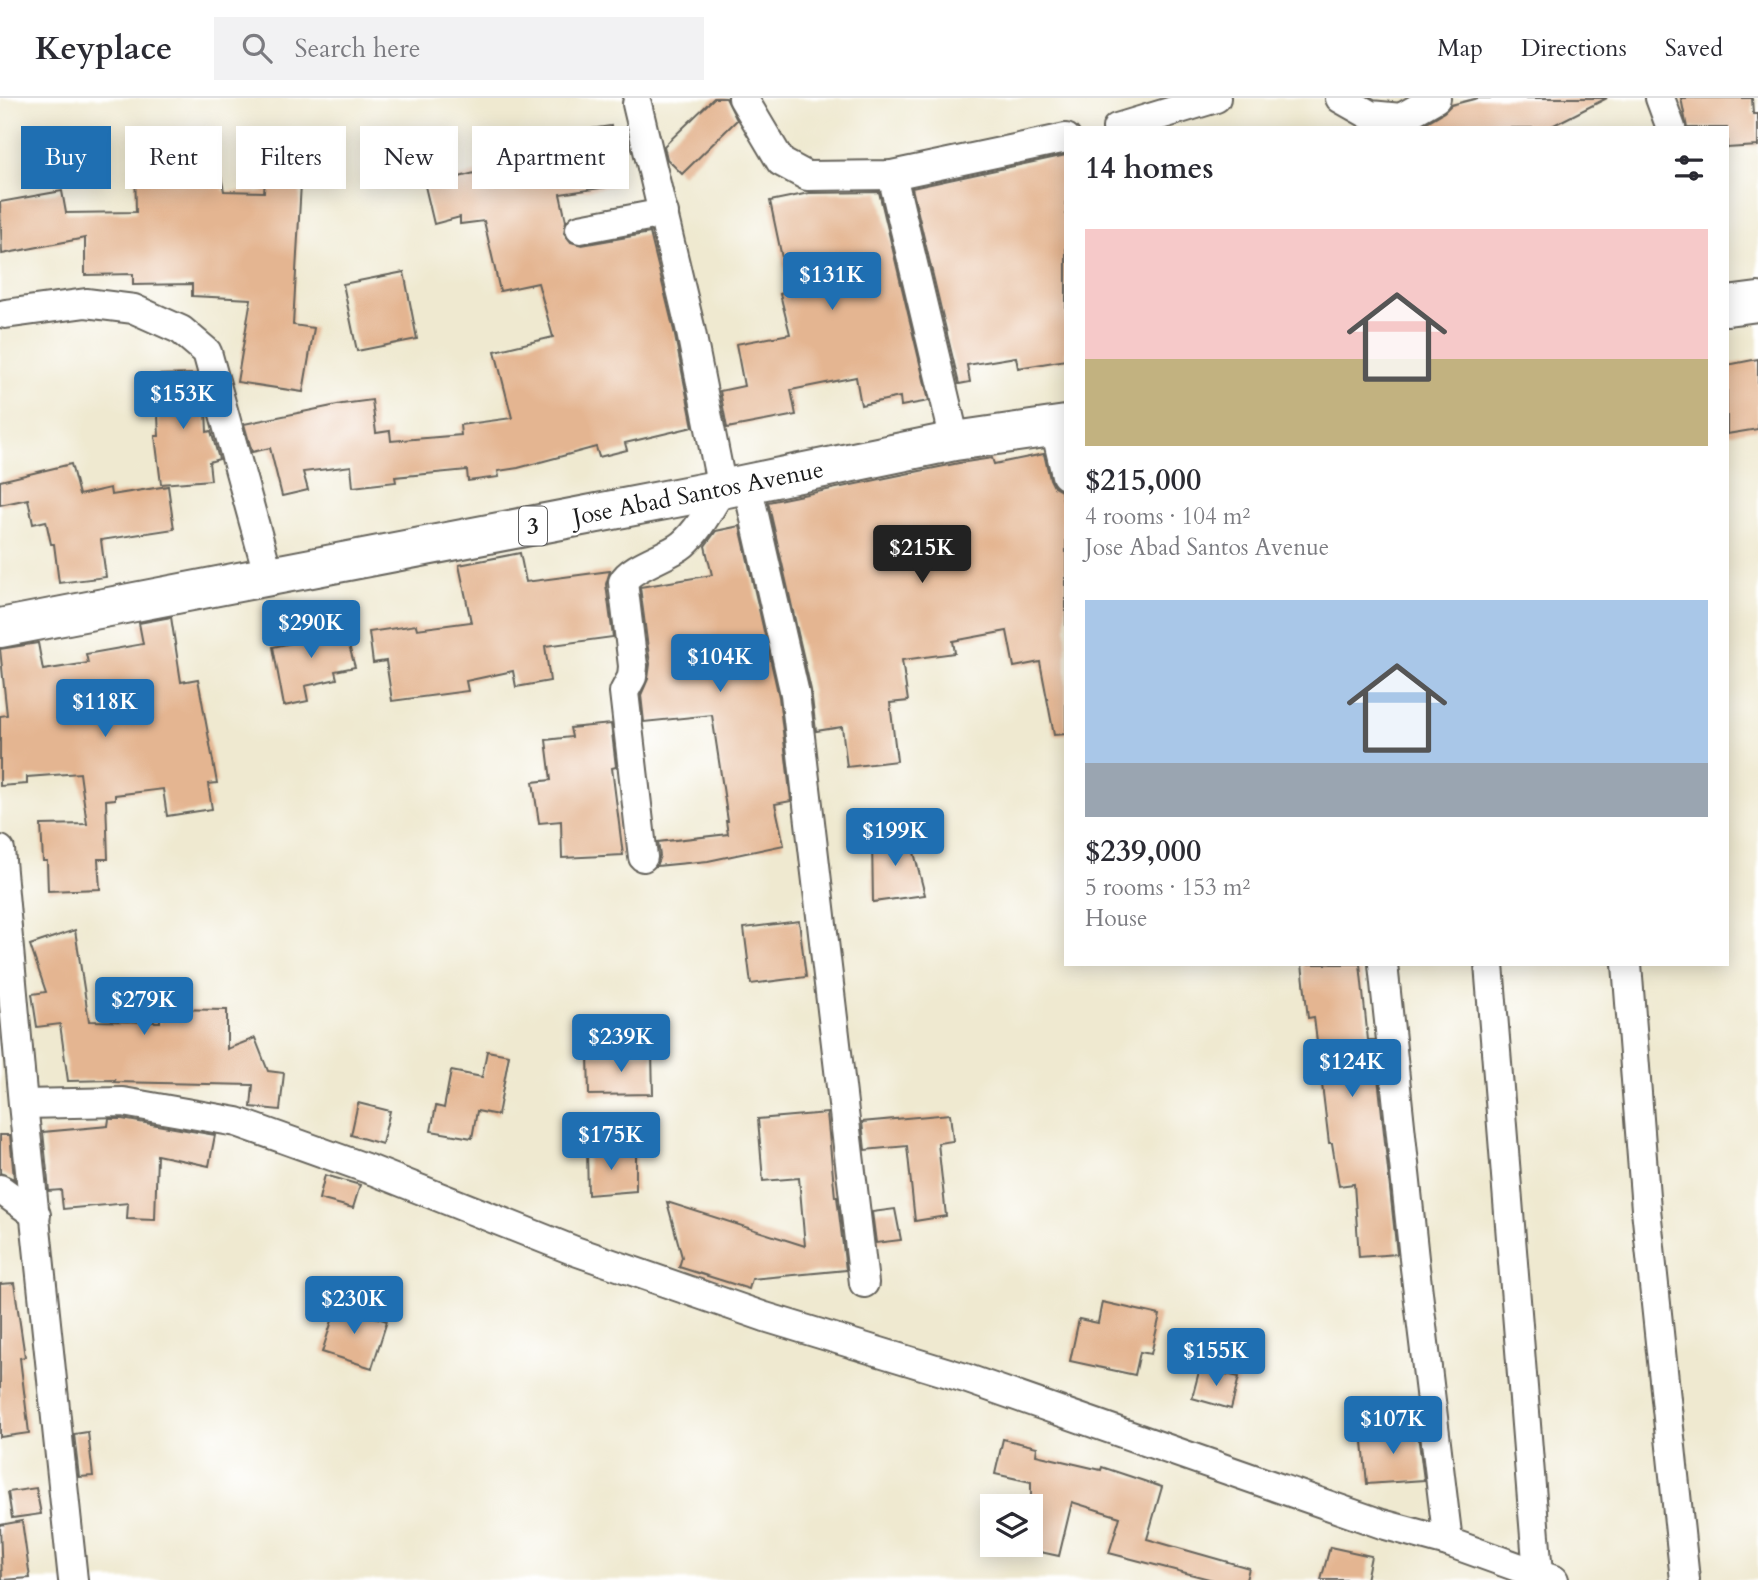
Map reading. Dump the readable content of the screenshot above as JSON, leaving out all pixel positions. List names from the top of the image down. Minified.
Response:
{"streets":{"highway":["Jose Abad Santos Avenue","3"]},"page":{"header":"Keyplace","search":"Search here","nav":["Map","Directions","Saved"],"chip":["Buy","Rent","Filters","New","Apartment"],"heading":"14 homes","list":[{"name":"$215,000","note":"4 rooms · 104 m² · Jose Abad Santos Avenue"},{"name":"$239,000","note":"5 rooms · 153 m² · House"}],"price":["$131K","$153K","$215K","$290K","$104K","$118K","$199K","$279K","$239K","$124K","$175K","$230K","$155K","$107K"]}}
